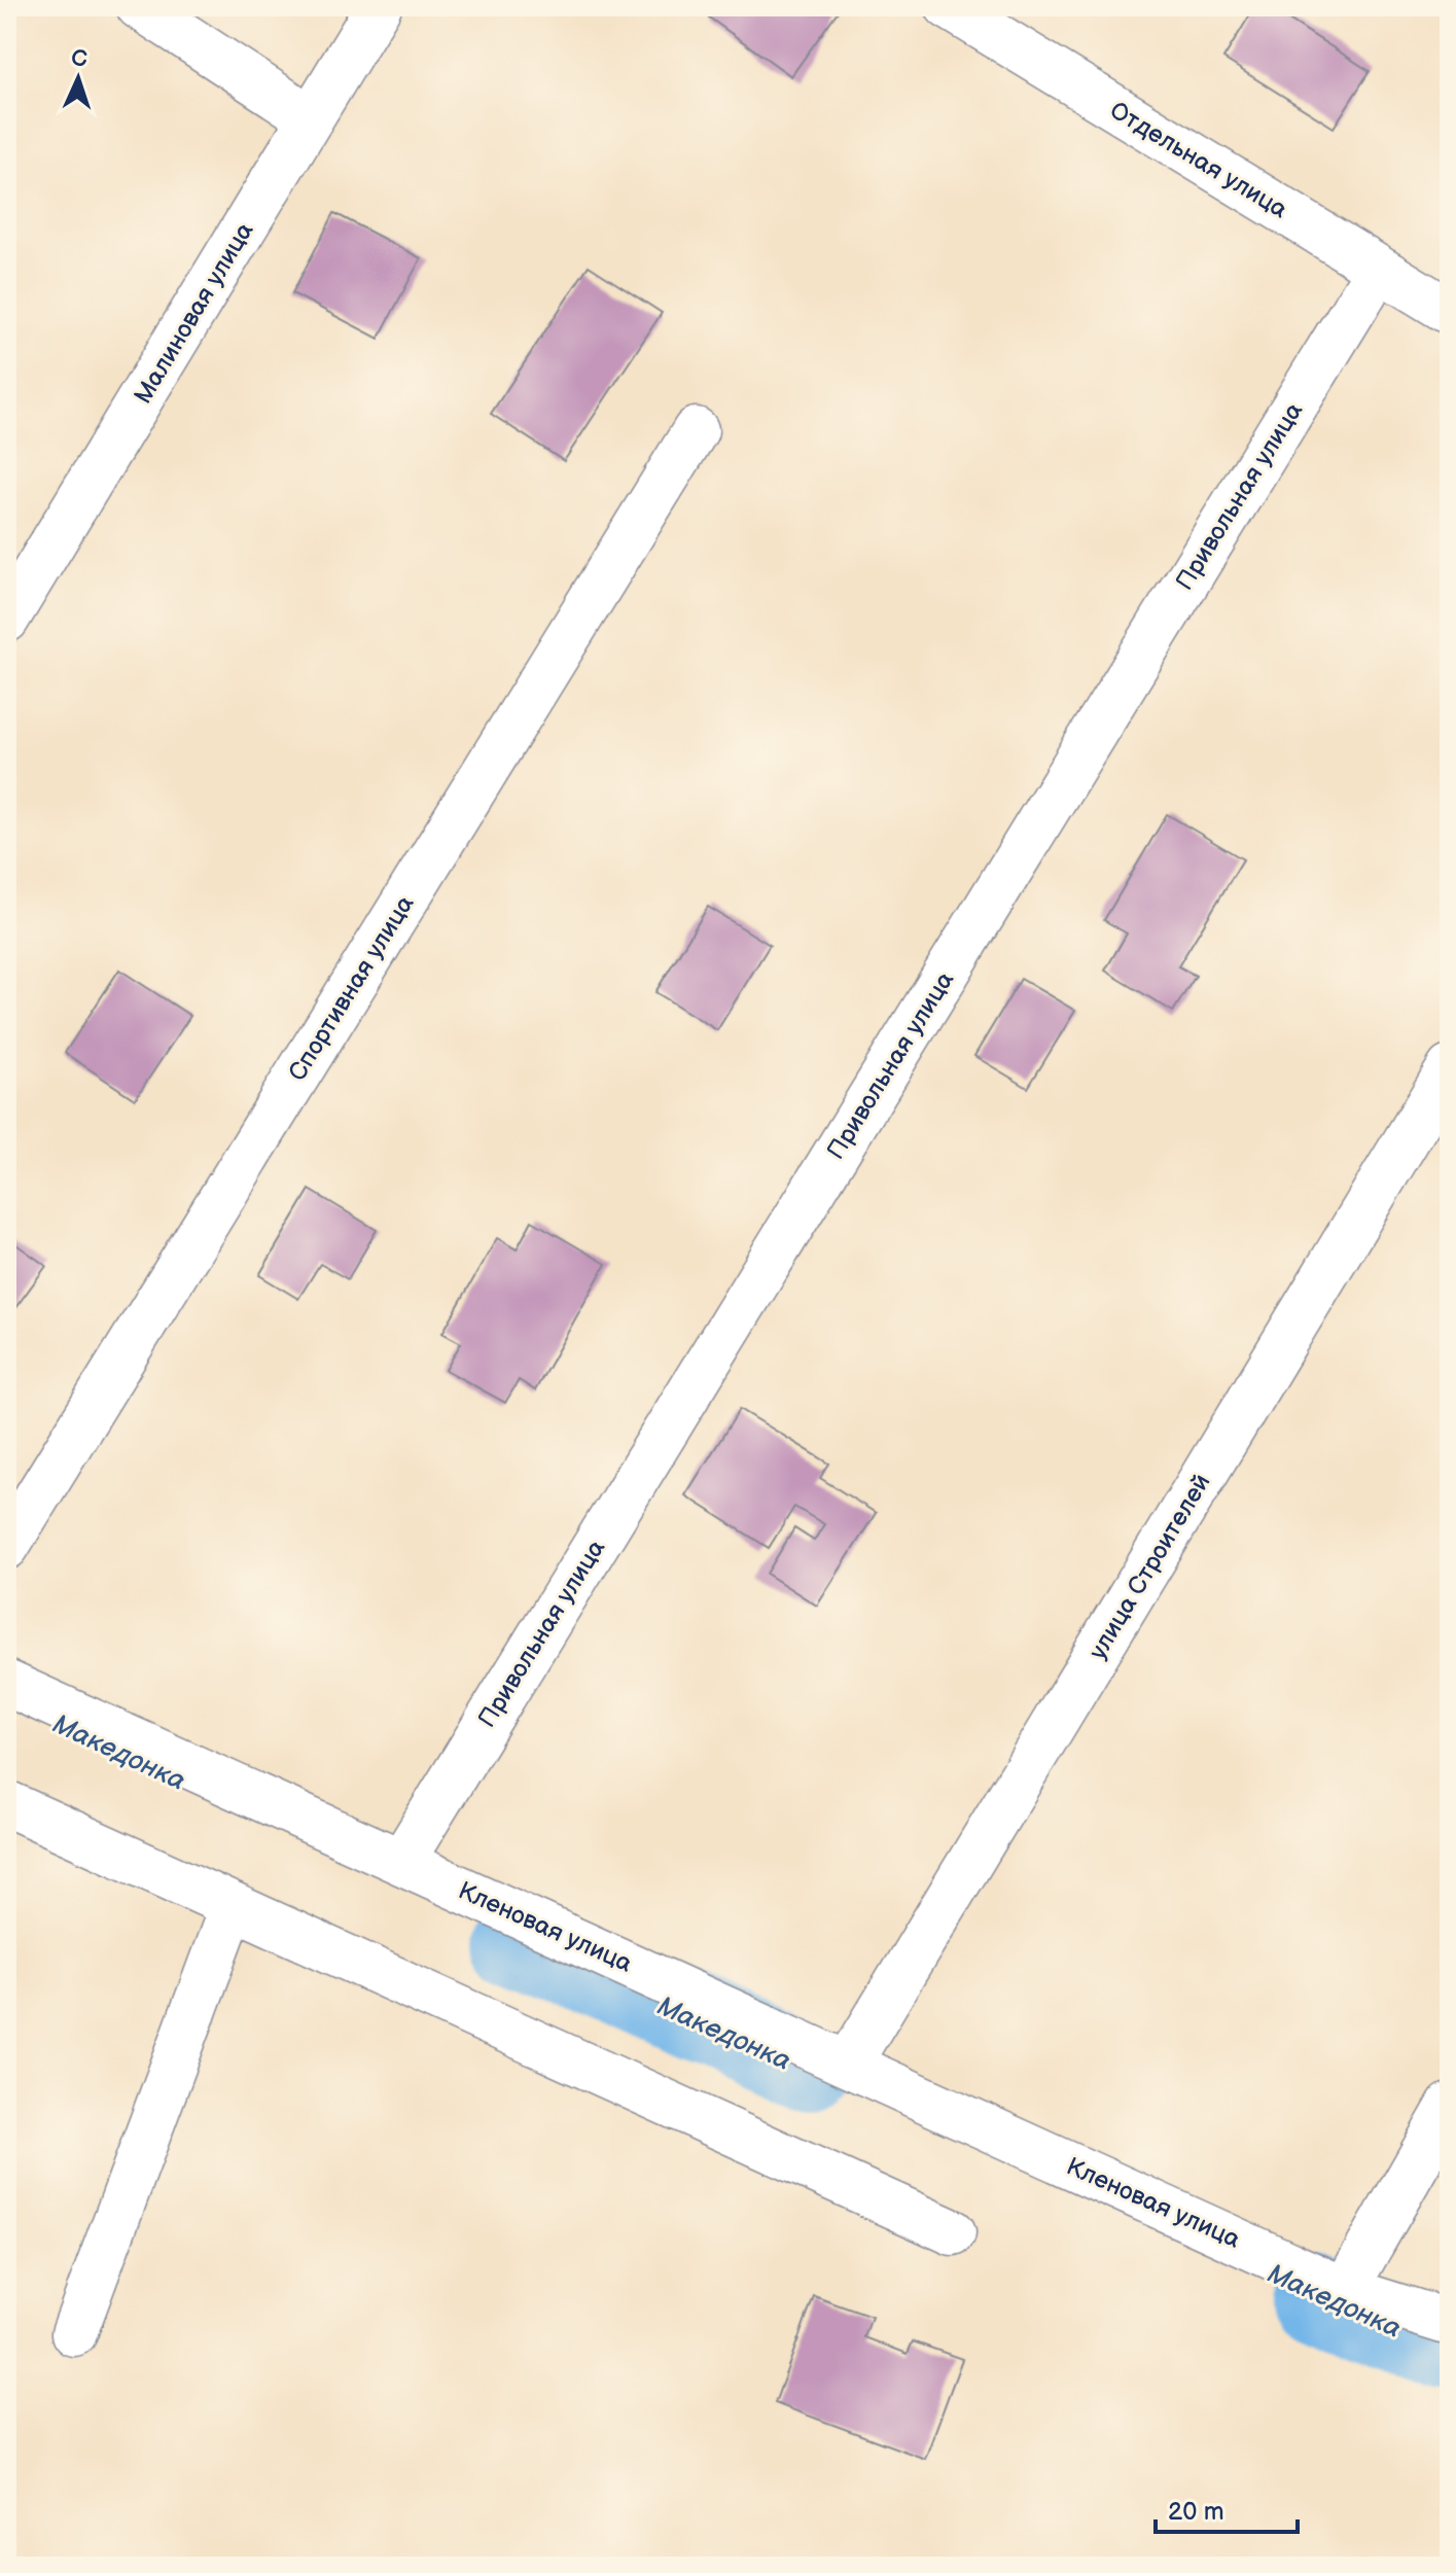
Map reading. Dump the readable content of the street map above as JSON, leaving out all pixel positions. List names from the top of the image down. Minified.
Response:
{"streets":{"street":["Отдельная улица","Малиновая улица","Привольная улица","Спортивная улица","улица Строителей","Кленовая улица"]},"crossings":[["Отдельная улица","Привольная улица"],["Привольная улица","Кленовая улица"],["улица Строителей","Кленовая улица"]],"water":["Македонка"],"scale_bar":"20 m","north":"top"}
